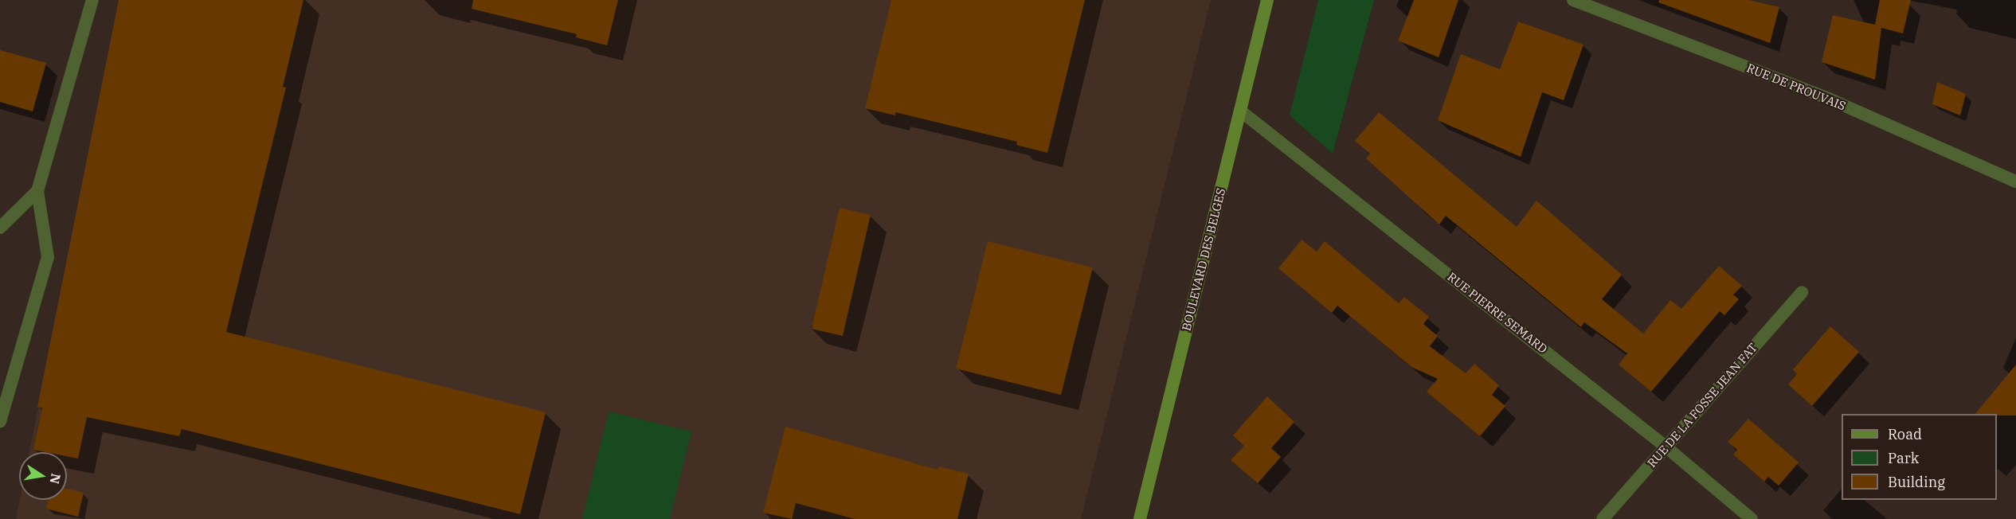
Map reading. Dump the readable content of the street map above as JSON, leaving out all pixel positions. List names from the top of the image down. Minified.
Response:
{"streets":{"main road":["BOULEVARD DES BELGES"],"street":["RUE DE PROUVAIS","RUE PIERRE SEMARD","RUE DE LA FOSSE JEAN FAT"]},"crossings":[["BOULEVARD DES BELGES","RUE PIERRE SEMARD"],["RUE PIERRE SEMARD","RUE DE LA FOSSE JEAN FAT"]],"legend":["Road","Park","Building"],"north":"right"}
